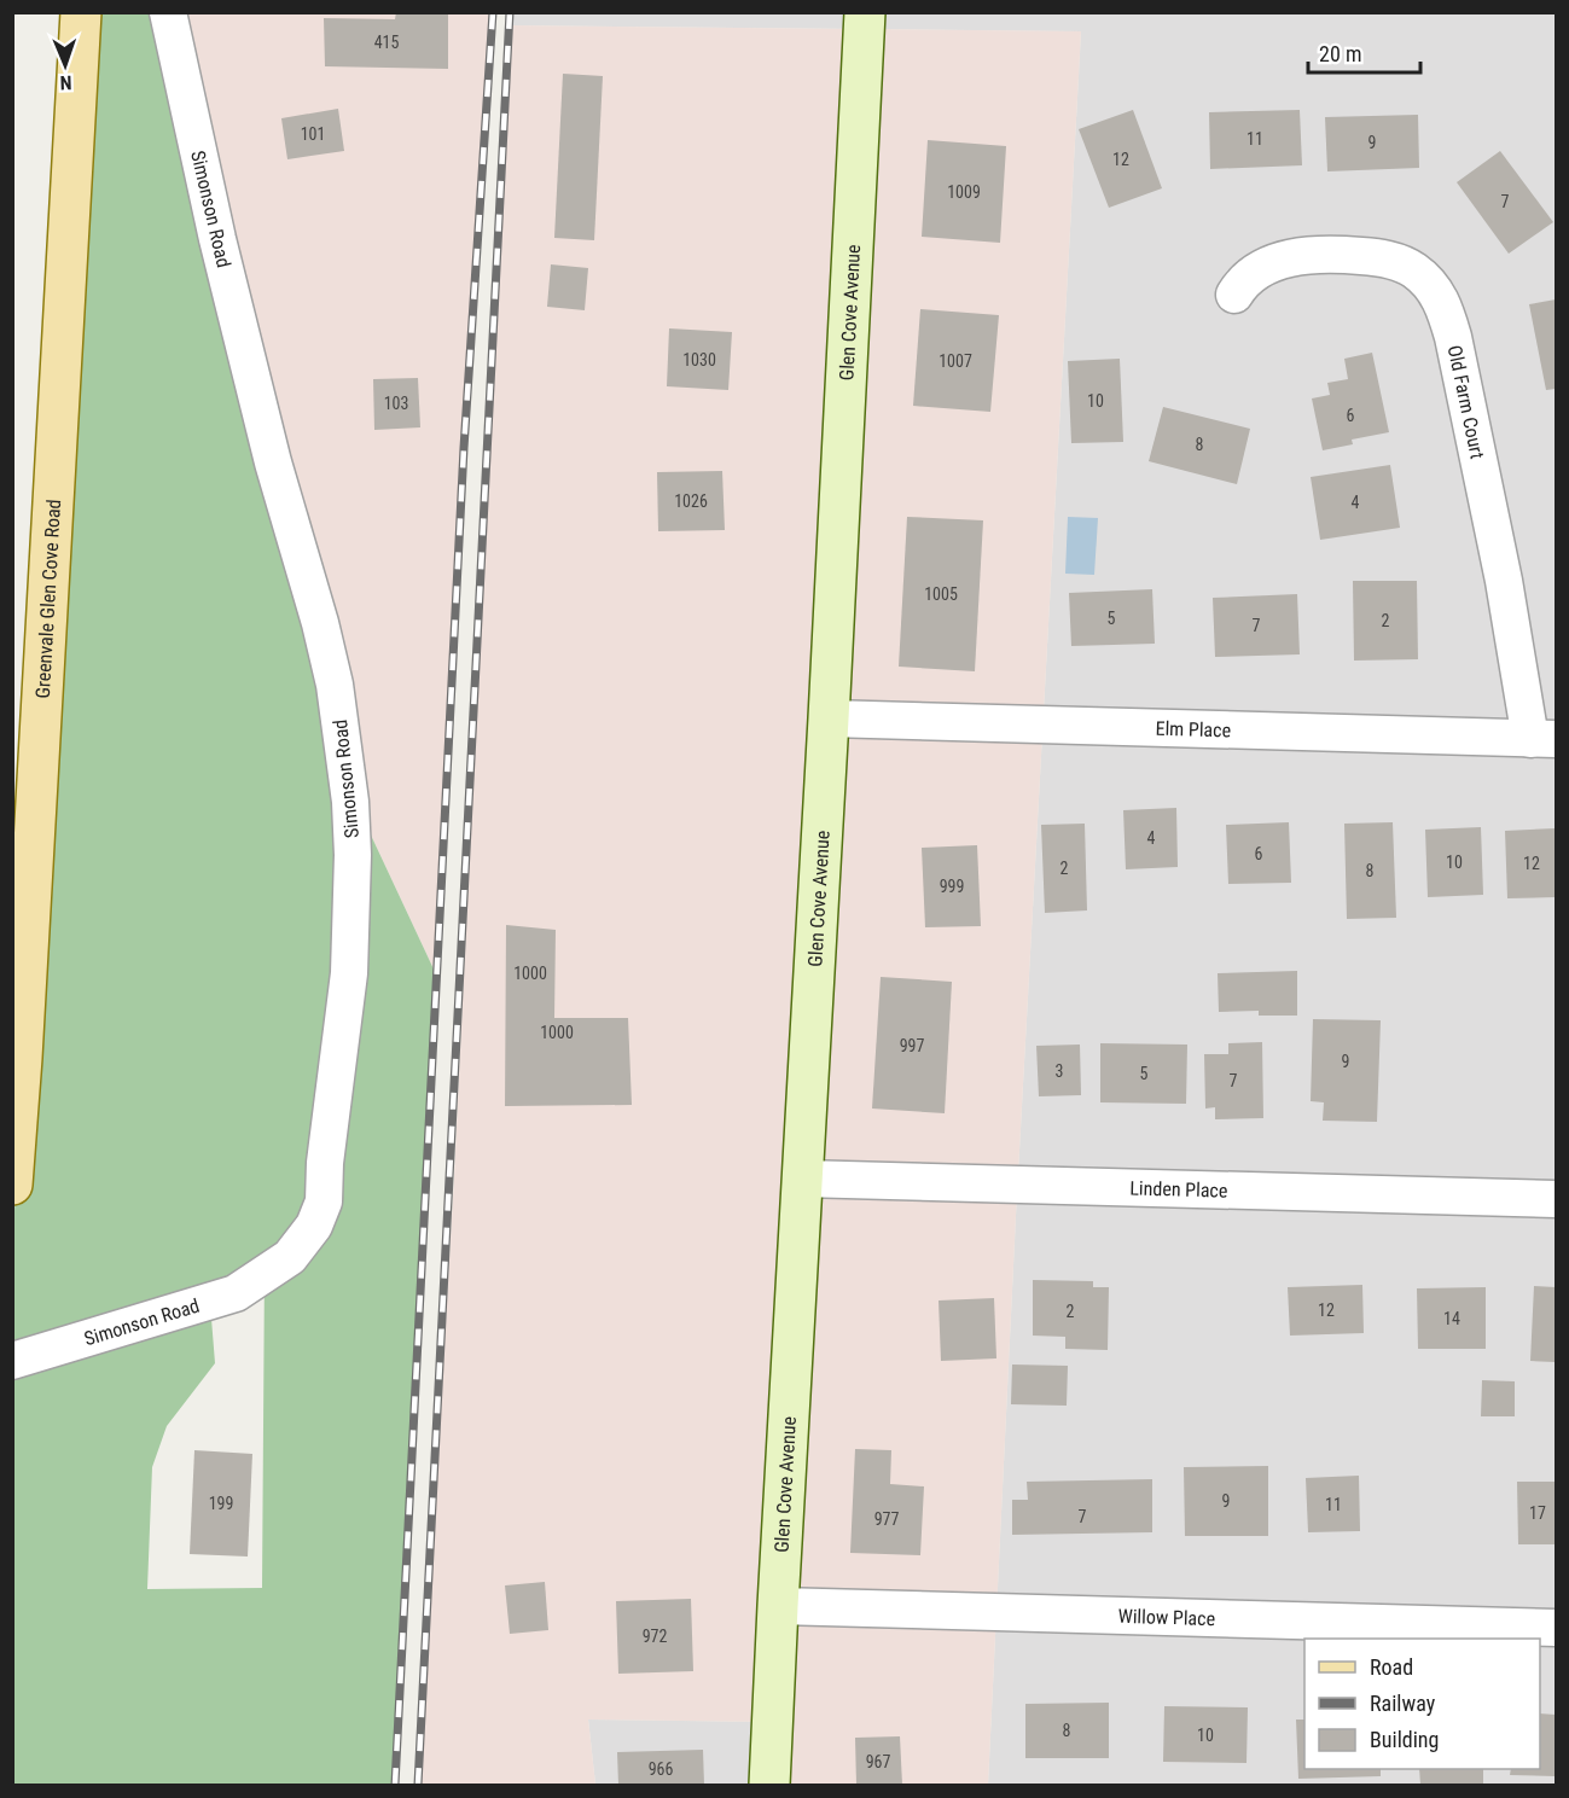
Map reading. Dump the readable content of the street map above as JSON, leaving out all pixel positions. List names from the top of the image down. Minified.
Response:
{"streets":{"main road":["Glen Cove Avenue","Greenvale Glen Cove Road"],"street":["Simonson Road","Old Farm Court","Elm Place","Linden Place","Willow Place"]},"crossings":[["Glen Cove Avenue","Elm Place"],["Glen Cove Avenue","Linden Place"],["Glen Cove Avenue","Willow Place"],["Old Farm Court","Elm Place"]],"house_numbers":["415","101","11","9","12","1009","7","1030","1007","10","103","6","8","1026","4","1005","5","2","7","4","6","10","12","2","8","999","1000","1000","997","9","3","5","7","12","2","14","9","199","11","17","7","977","972","8","10","967","966"],"legend":["Road","Railway","Building"],"scale_bar":"20 m","north":"bottom"}
